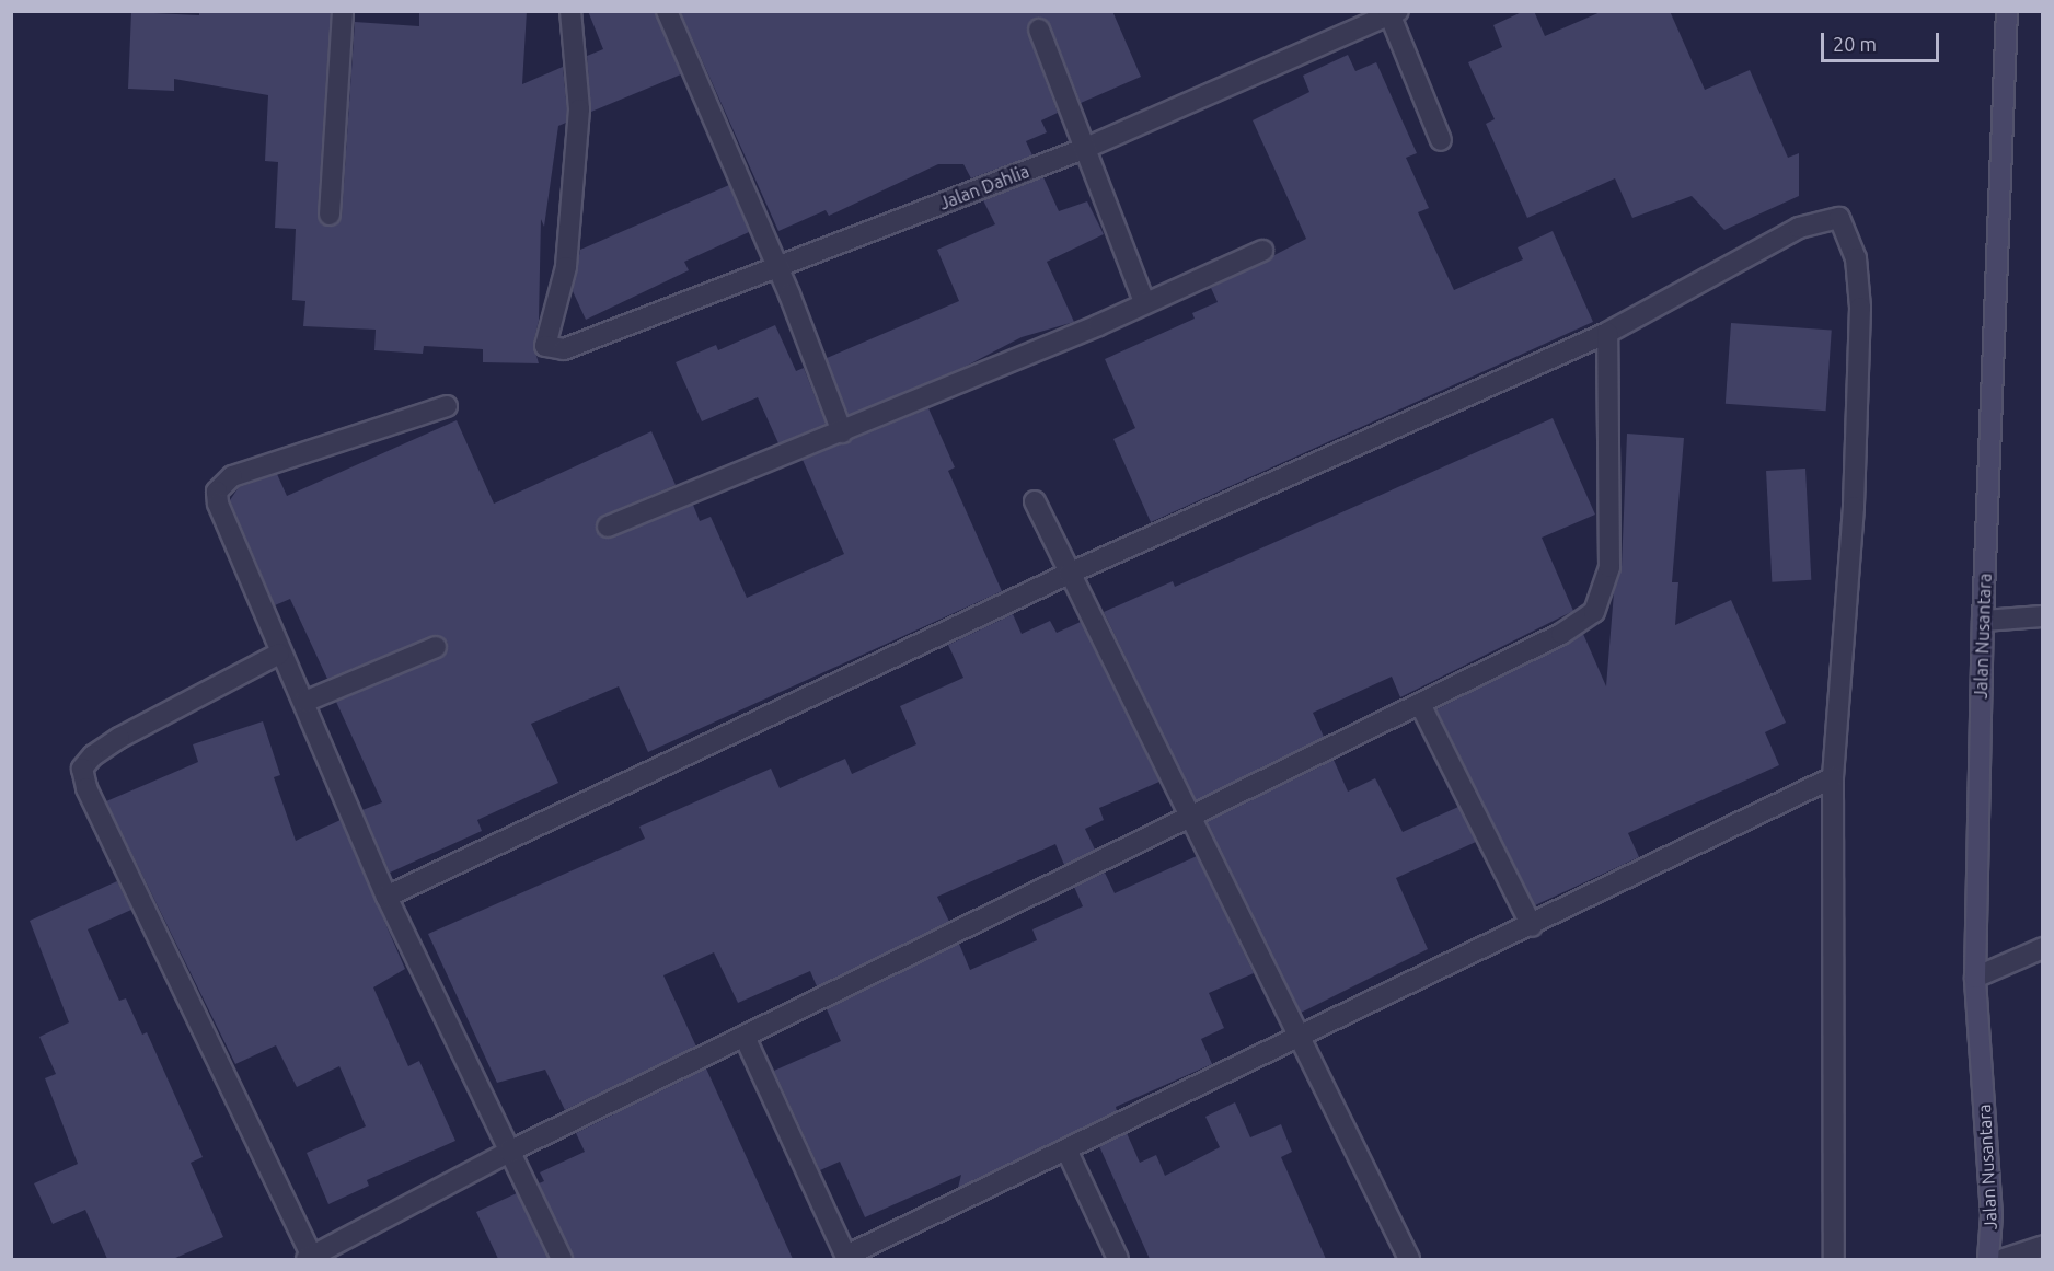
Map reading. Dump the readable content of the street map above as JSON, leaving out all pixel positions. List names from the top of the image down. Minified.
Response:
{"streets":{"main road":["Jalan Nusantara"],"street":["Jalan Dahlia"]},"scale_bar":"20 m"}
